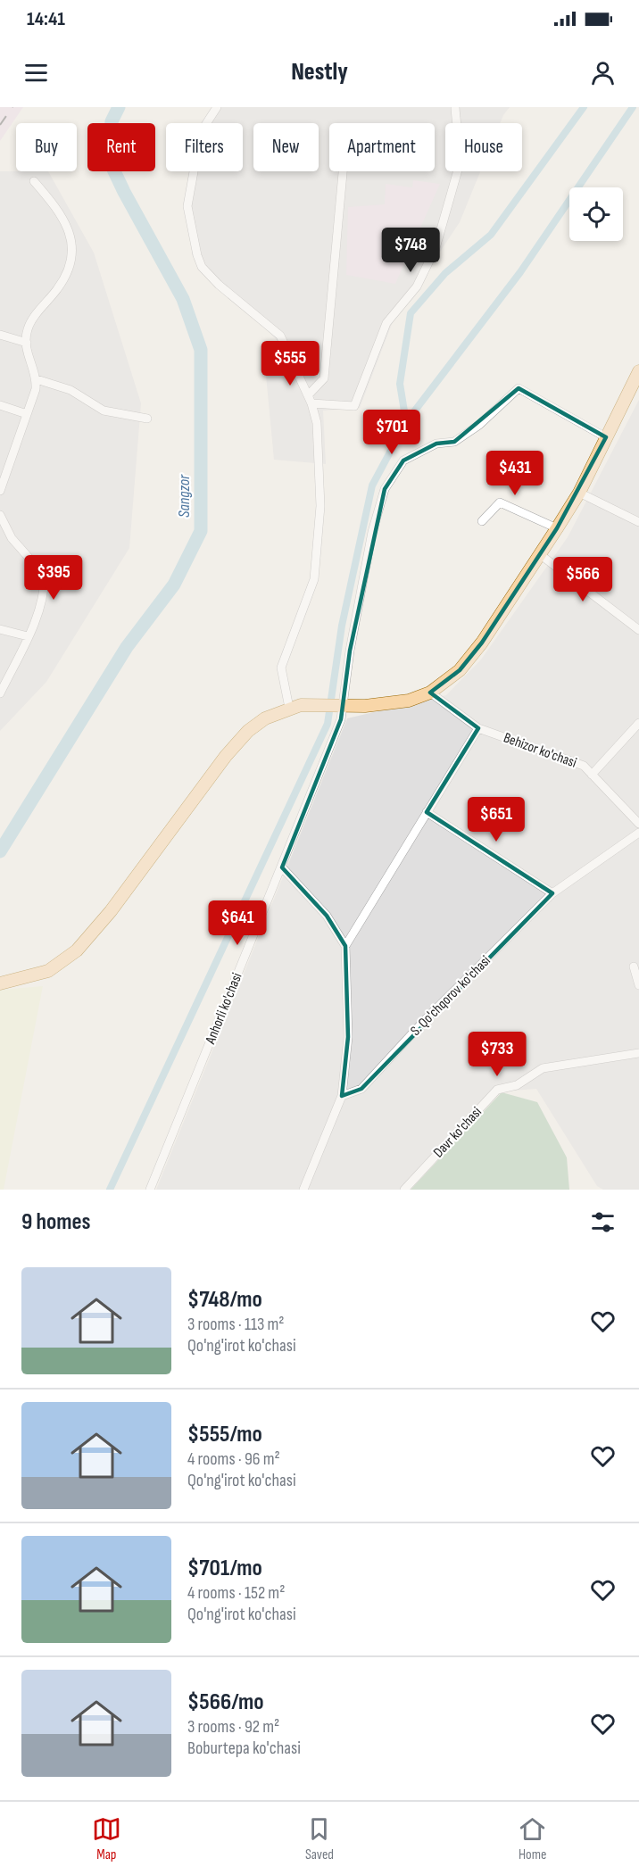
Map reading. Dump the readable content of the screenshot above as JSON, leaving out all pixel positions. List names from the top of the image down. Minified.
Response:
{"streets":{"street":["Behizor ko'chasi","S. Qo'chqorov ko'chasi","Anhorli ko'chasi","Davr ko'chasi"]},"water":["Sangzor"],"page":{"status":"14:41","header":"Nestly","chip":["Buy","Rent","Filters","New","Apartment","House"],"price":["$748","$555","$701","$431","$395","$566","$651","$641","$733"],"heading":"9 homes","list":[{"name":"$748/mo","note":"3 rooms · 113 m² · Qo'ng'irot ko'chasi"},{"name":"$555/mo","note":"4 rooms · 96 m² · Qo'ng'irot ko'chasi"},{"name":"$701/mo","note":"4 rooms · 152 m² · Qo'ng'irot ko'chasi"},{"name":"$566/mo","note":"3 rooms · 92 m² · Boburtepa ko'chasi"}],"tabs":["Map","Saved","Home"]}}
